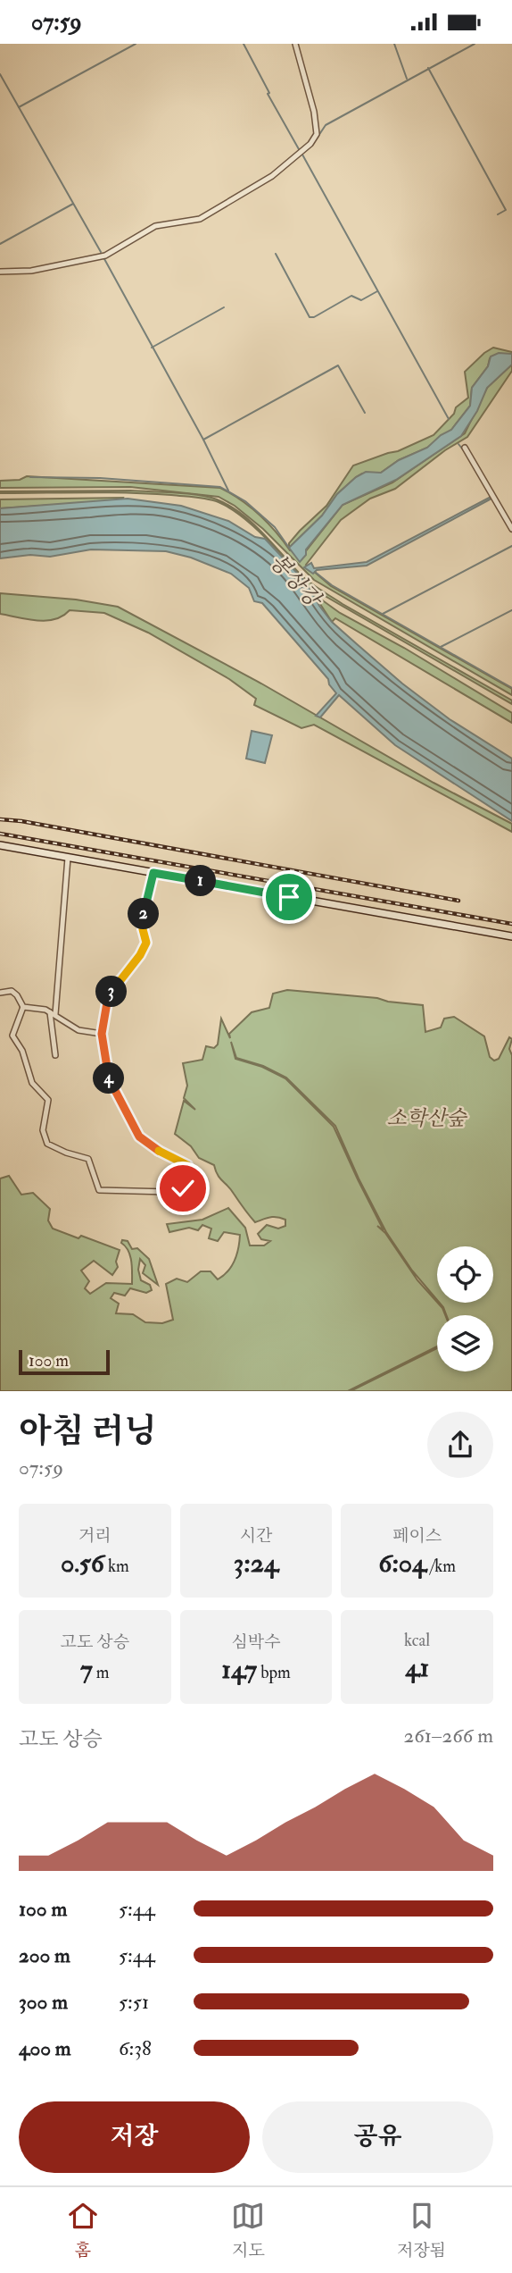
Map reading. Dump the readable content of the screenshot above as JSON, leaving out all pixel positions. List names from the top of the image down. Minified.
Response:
{"water":["봉상강"],"parks":["소학산숲"],"scale_bar":"100 m","page":{"status":"07:59","pins":["1","2","3","4"],"scale":"100 m","heading":["아침 러닝","07:59"],"stats":[["거리","0.56 km"],["시간","3:24"],["페이스","6:04 /km"],["고도 상승","7 m"],["심박수","147 bpm"],["kcal","41"]],"chart":["고도 상승","261–266 m"],"list":[{"name":"100 m","note":"5:44"},{"name":"200 m","note":"5:44"},{"name":"300 m","note":"5:51"},{"name":"400 m","note":"6:38"}],"buttons":["저장","공유"],"tabs":["홈","지도","저장됨"]}}
